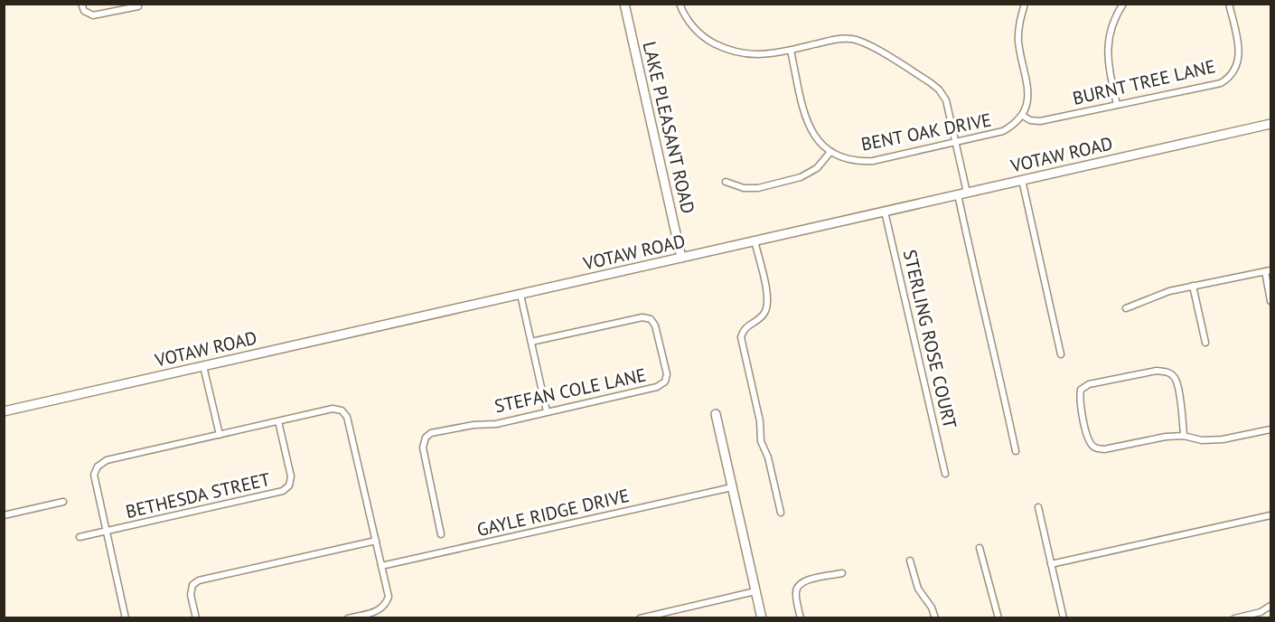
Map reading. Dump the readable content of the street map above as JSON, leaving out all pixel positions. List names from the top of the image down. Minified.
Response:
{"streets":{"street":["BURNT TREE LANE","LAKE PLEASANT ROAD","BENT OAK DRIVE","VOTAW ROAD","STERLING ROSE COURT","STEFAN COLE LANE","BETHESDA STREET","GAYLE RIDGE DRIVE"]},"crossings":[["BURNT TREE LANE","BENT OAK DRIVE"],["LAKE PLEASANT ROAD","VOTAW ROAD"],["VOTAW ROAD","STERLING ROSE COURT"]]}
